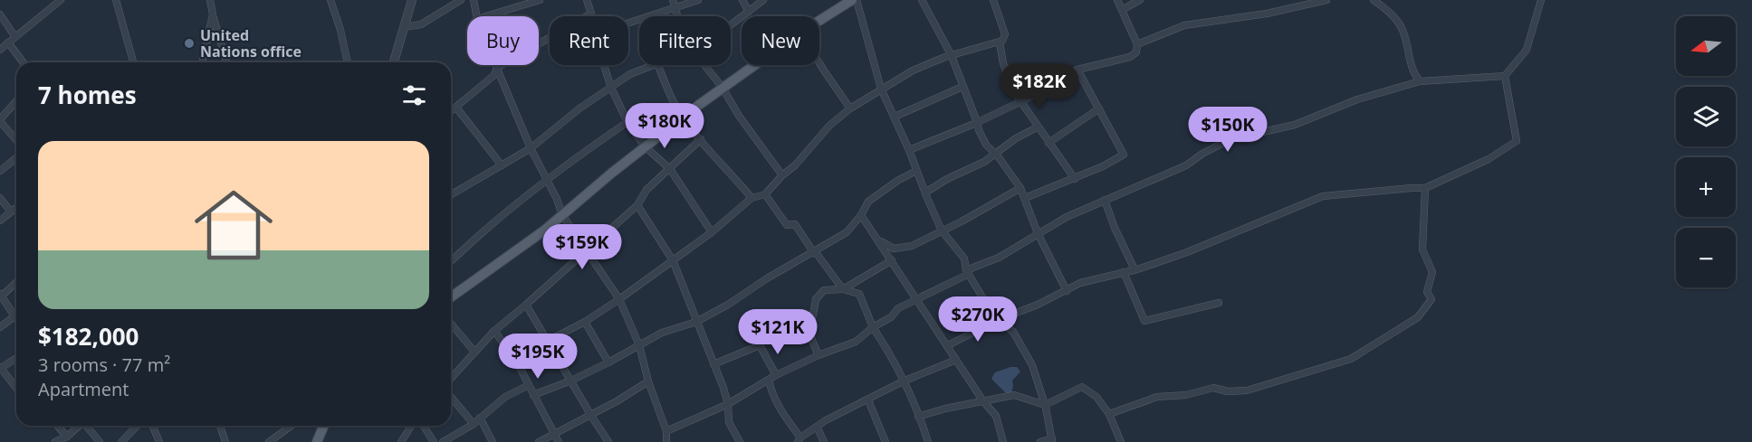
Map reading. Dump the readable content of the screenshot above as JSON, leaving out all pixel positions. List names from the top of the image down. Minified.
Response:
{"places":["United Nations office"],"north":"left","page":{"map_buttons":["+","−"],"chip":["Buy","Rent","Filters","New"],"heading":"7 homes","price":["$182K","$180K","$150K","$159K","$270K","$121K","$195K"],"list":[{"name":"$182,000","note":"3 rooms · 77 m² · Apartment"}]}}
